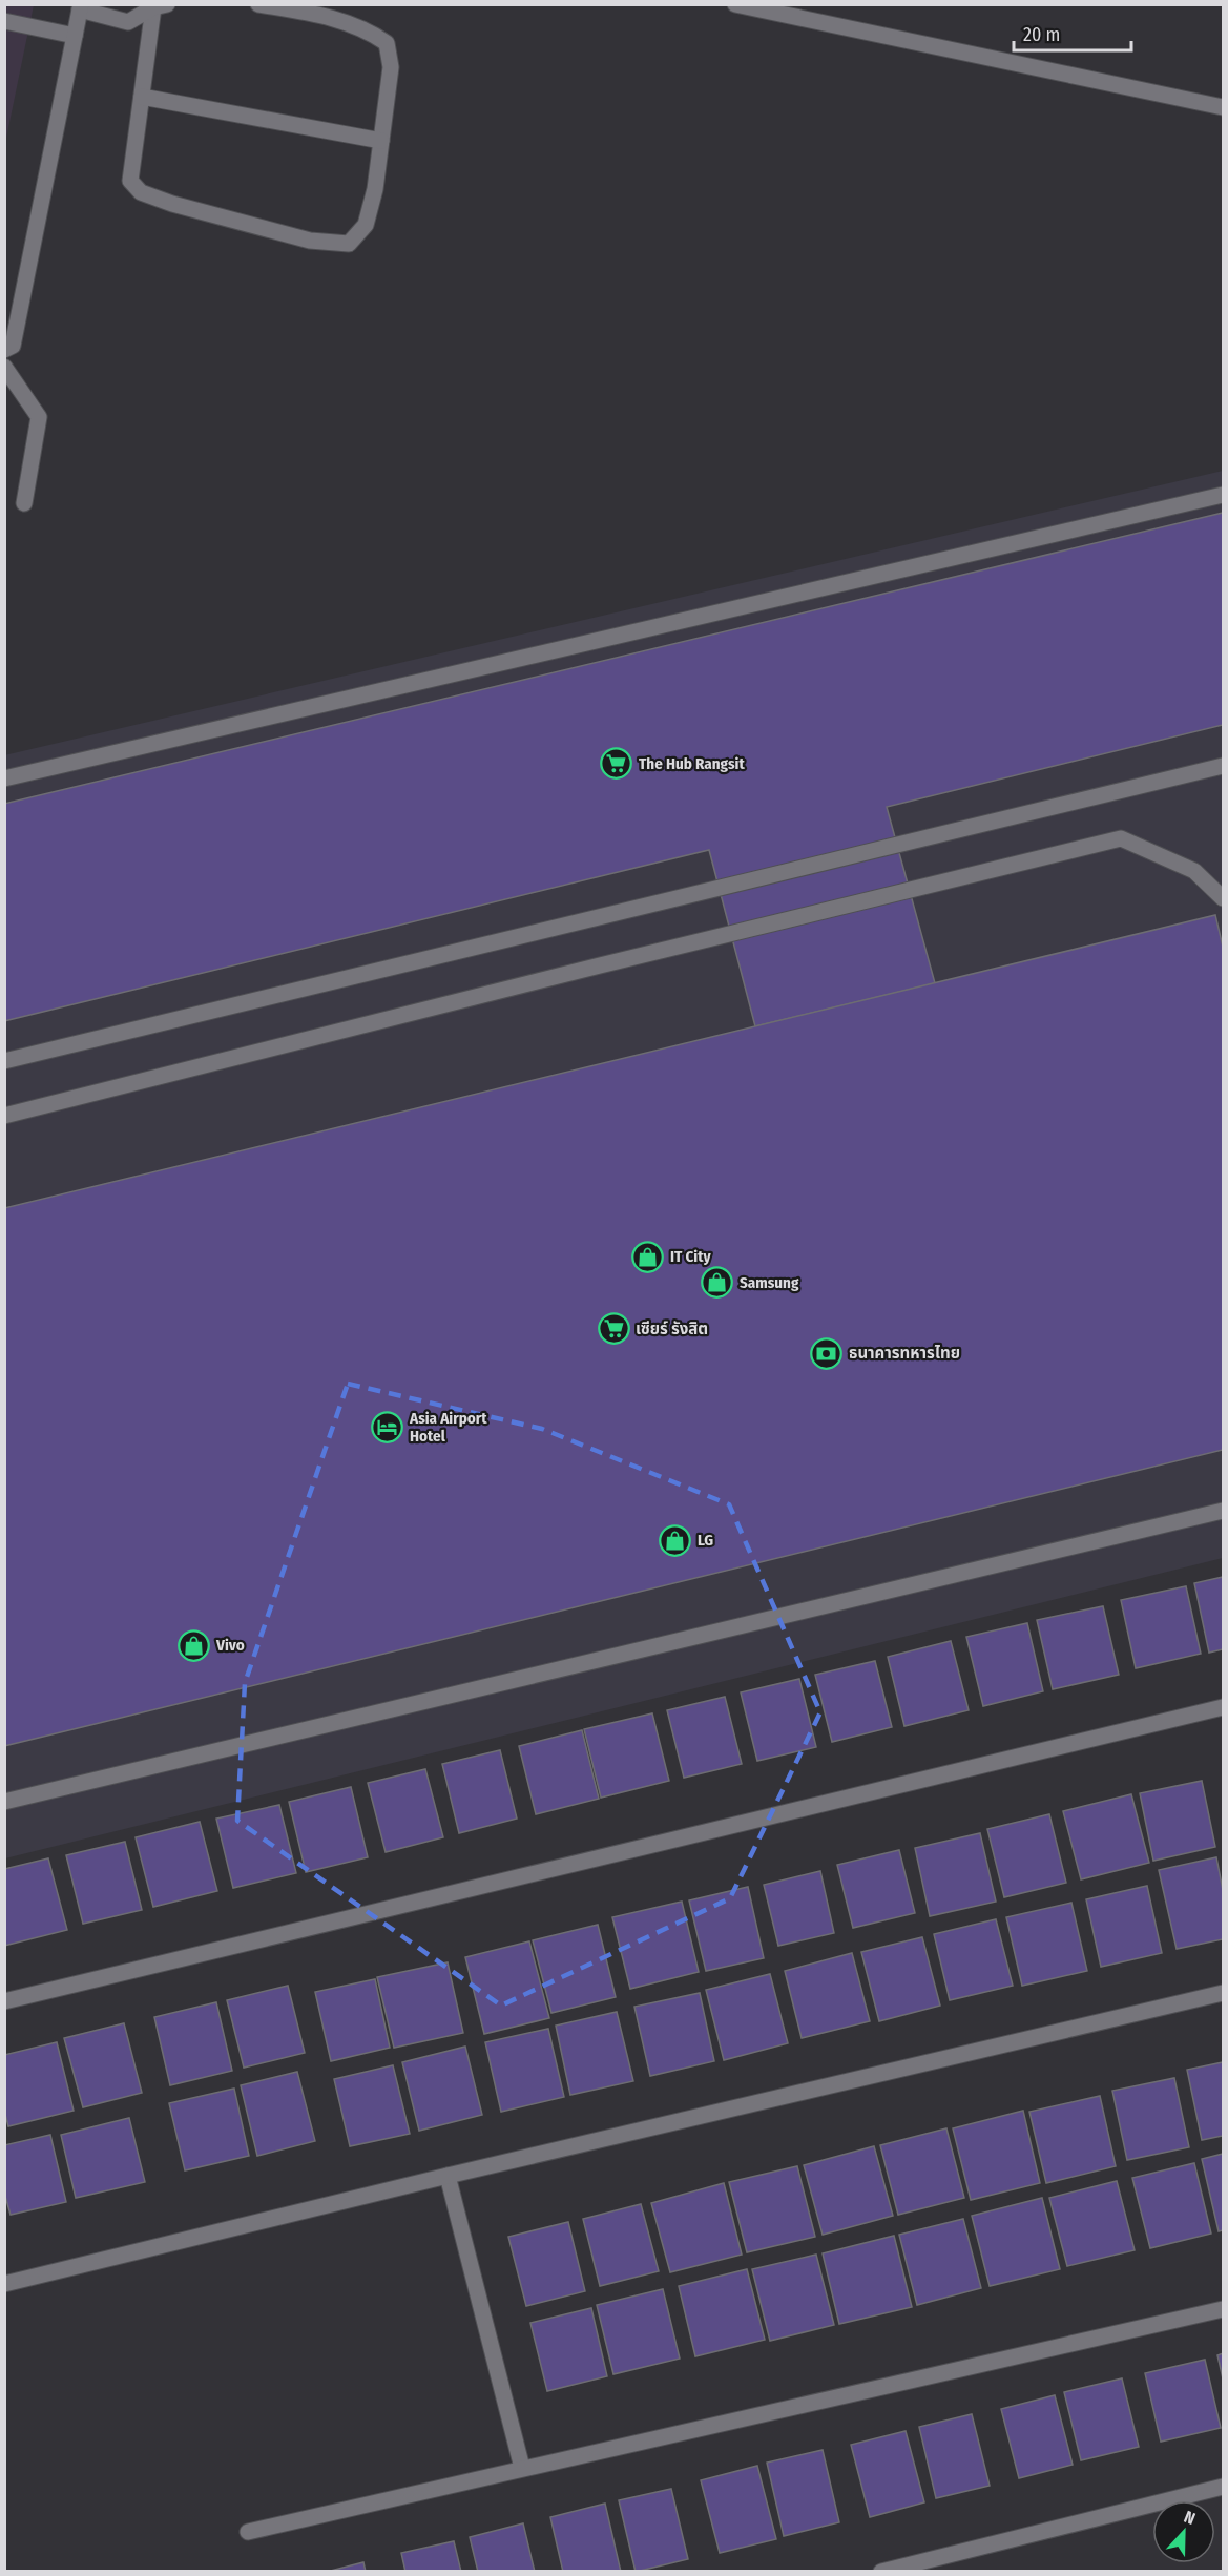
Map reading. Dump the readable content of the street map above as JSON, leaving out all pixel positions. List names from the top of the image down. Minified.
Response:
{"places":{"supermarket":["The Hub Rangsit","เซียร์ รังสิต"],"shop":["IT City","Samsung","LG","Vivo"],"bank":["ธนาคารทหารไทย"],"hotel":["Asia Airport Hotel"]},"scale_bar":"20 m","north":"top"}
